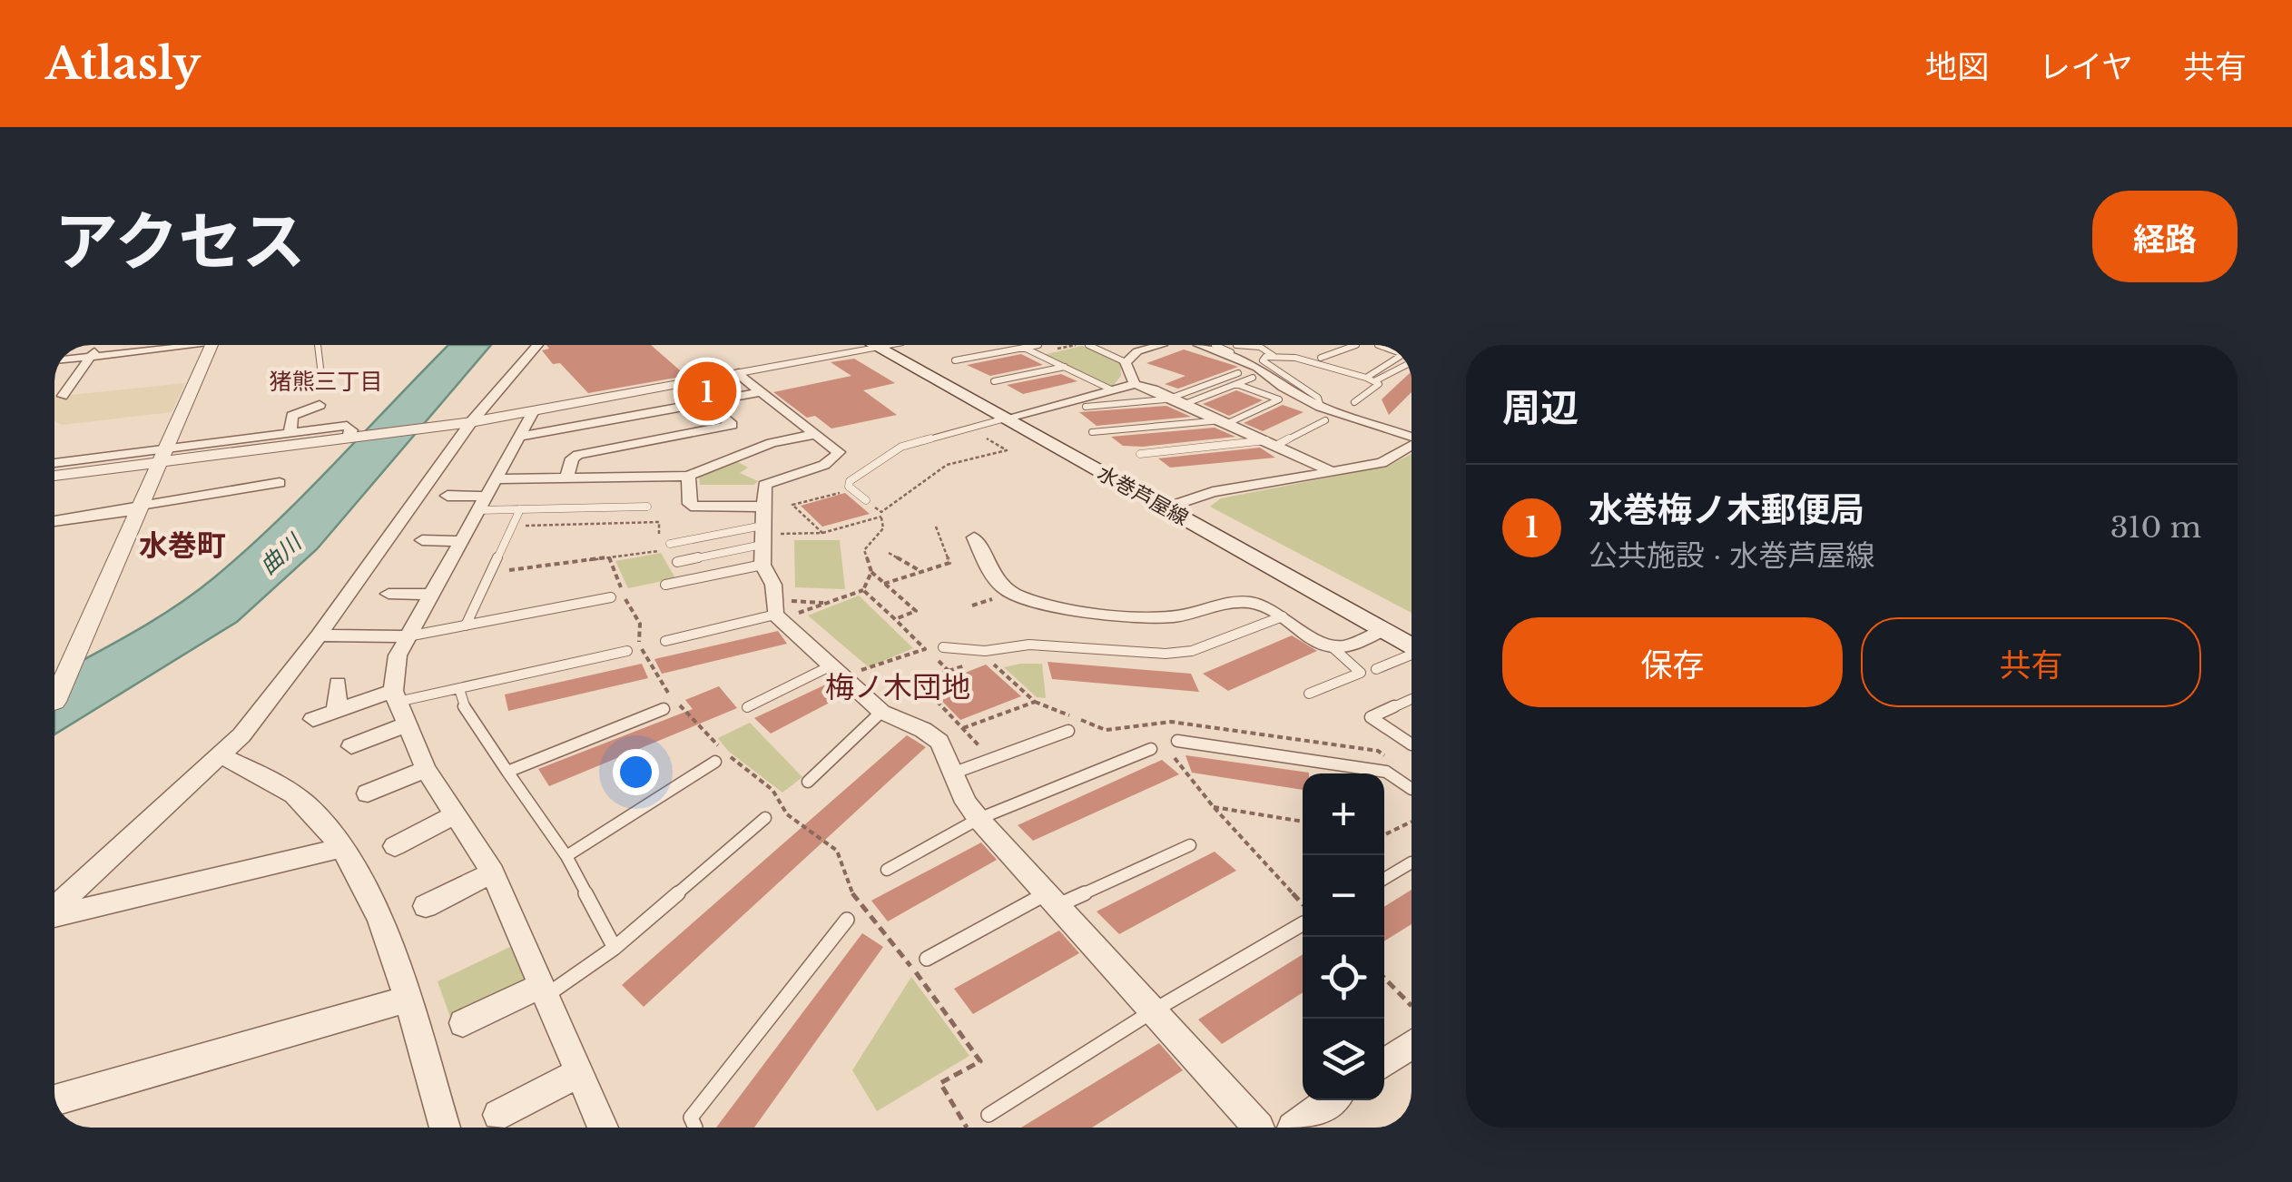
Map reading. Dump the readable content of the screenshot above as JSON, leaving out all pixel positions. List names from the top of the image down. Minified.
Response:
{"streets":{"main road":["水巻芦屋線"]},"districts":["猪熊三丁目","水巻町","梅ノ木団地"],"water":["曲川"],"page":{"header":"Atlasly","nav":["地図","レイヤ","共有"],"title":"アクセス","buttons":["経路",["保存","共有"]],"heading":"周辺","pins":"1","list":[{"mark":"1","name":"水巻梅ノ木郵便局","note":"公共施設 · 水巻芦屋線","value":"310 m"}],"map_buttons":["+","−"]}}
